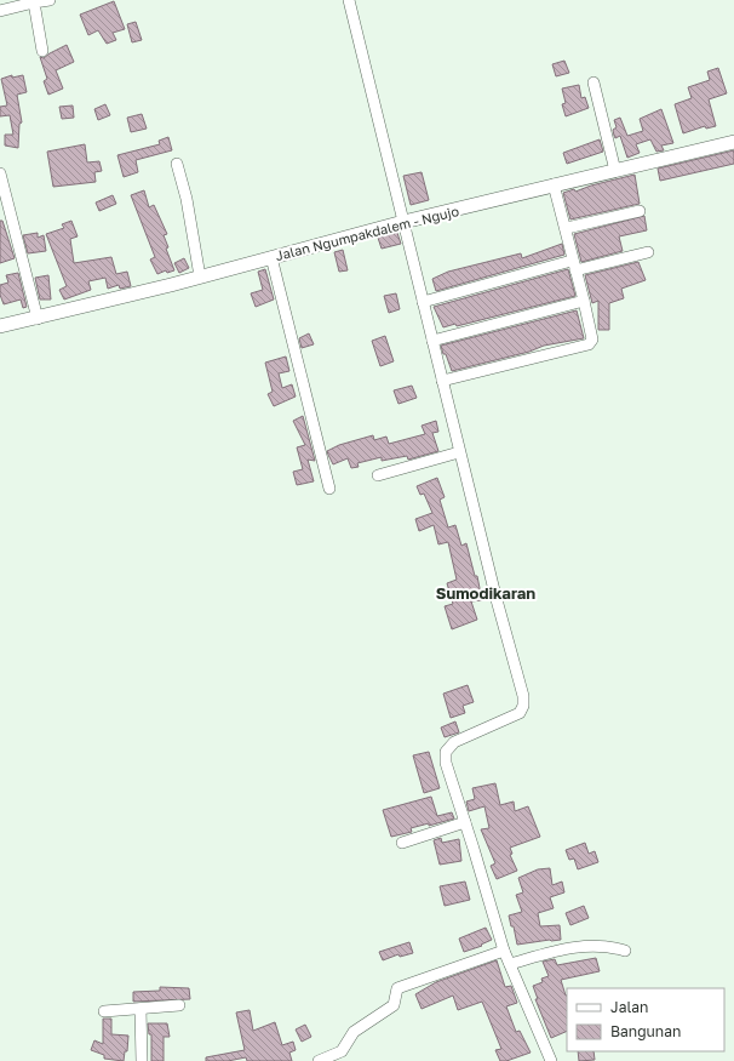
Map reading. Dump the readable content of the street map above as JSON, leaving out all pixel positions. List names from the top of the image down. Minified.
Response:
{"streets":{"street":["Jalan Ngumpakdalem - Ngujo"]},"districts":["Sumodikaran"],"legend":["Jalan","Bangunan"]}
